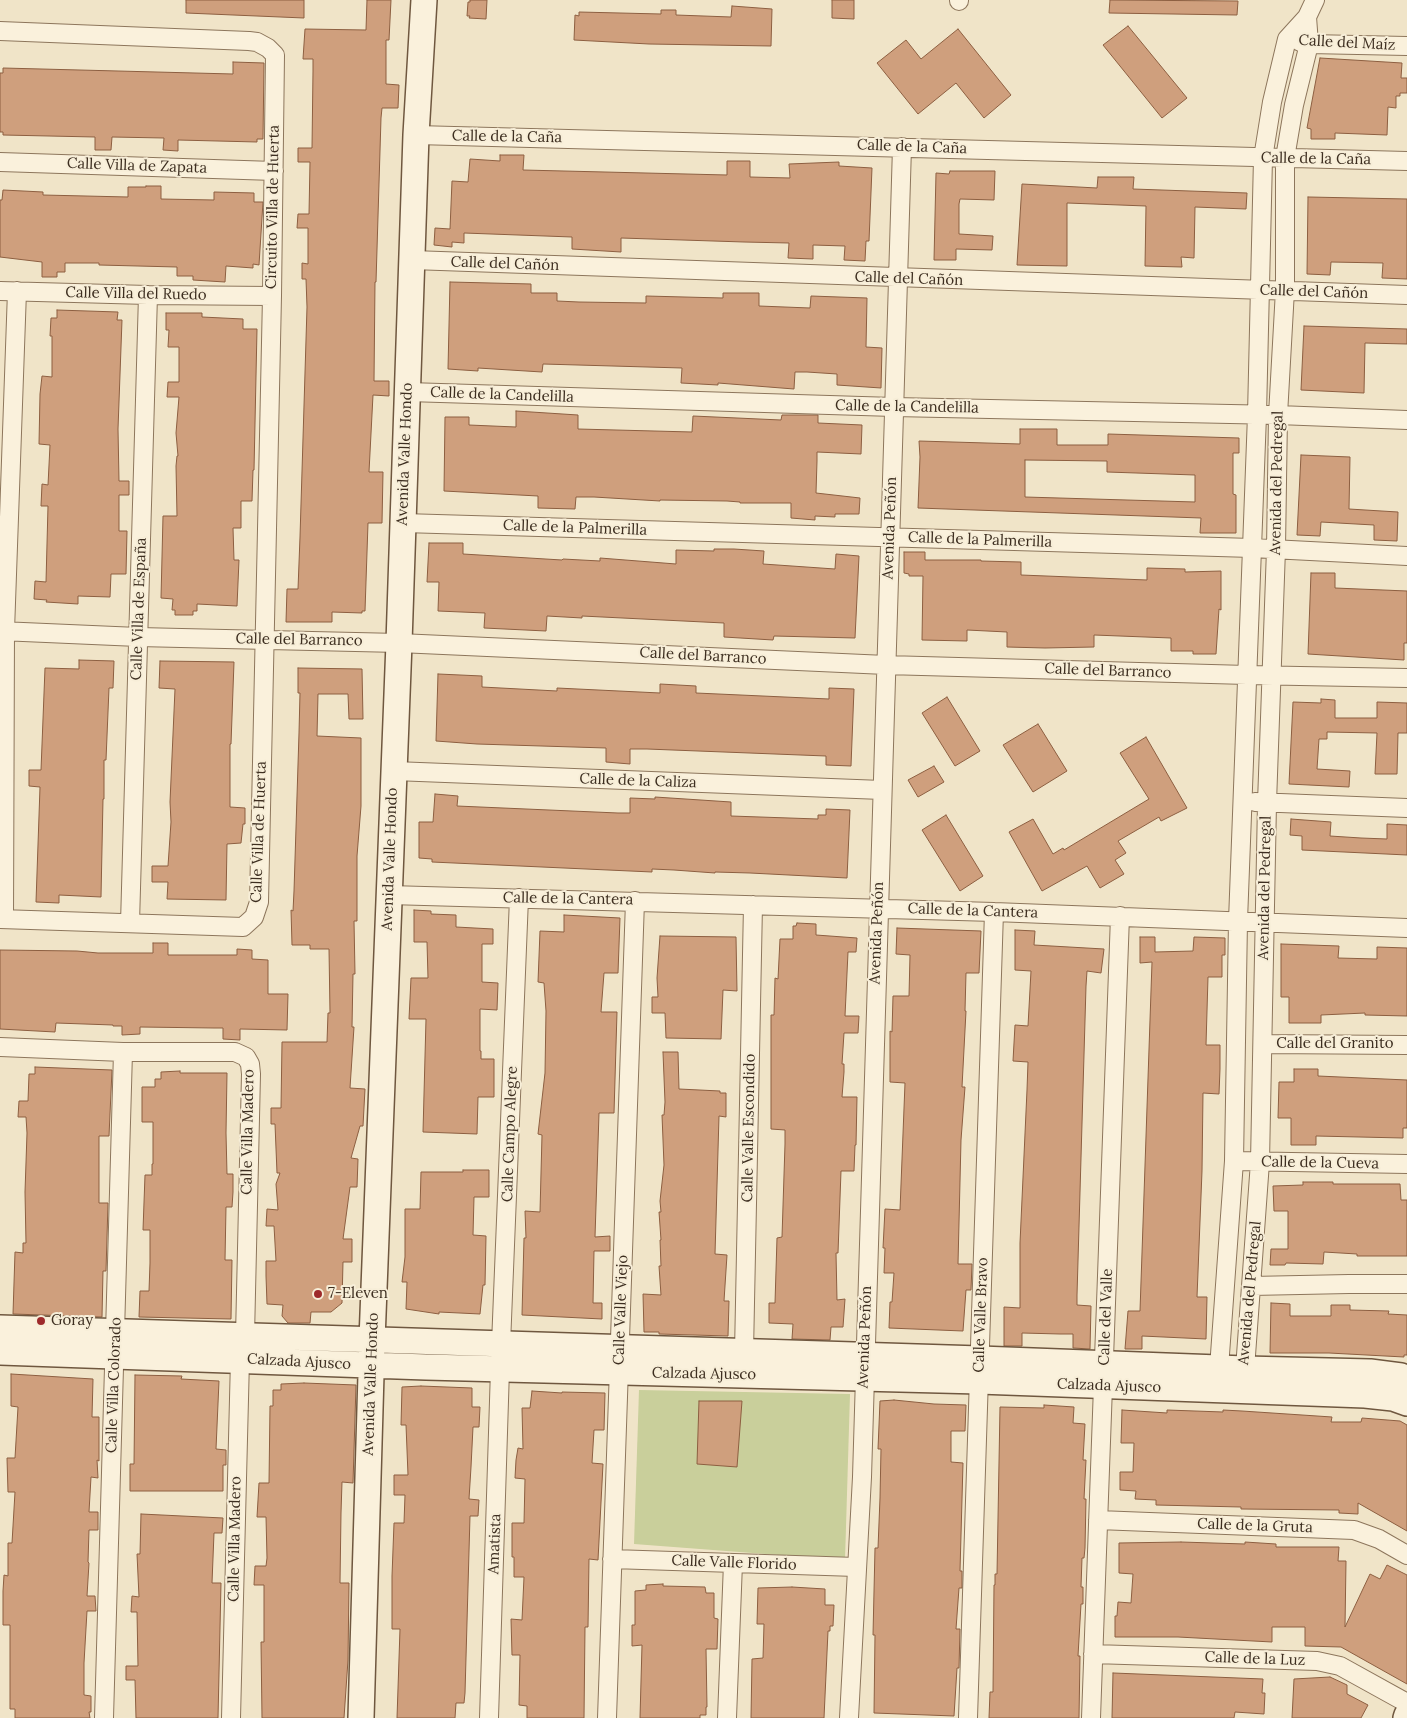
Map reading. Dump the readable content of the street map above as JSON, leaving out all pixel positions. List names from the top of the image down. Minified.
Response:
{"streets":{"street":["Calle del Maíz","Calle de la Caña","Calle Villa de Zapata","Circuito Villa de Huerta","Calle del Cañón","Calle Villa del Ruedo","Calle de la Candelilla","Avenida Valle Hondo","Avenida del Pedregal","Calle de la Palmerilla","Avenida Peñón","Calle Villa de España","Calle del Barranco","Calle de la Caliza","Calle Villa de Huerta","Calle de la Cantera","Calle del Granito","Calle Valle Escondido","Calle Villa Madero","Calle Campo Alegre","Calle de la Cueva","Calle Valle Viejo","Calle Valle Bravo","Calle del Valle","Calzada Ajusco","Calle Villa Colorado","Calle de la Gruta","Amatista","Calle Valle Florido","Calle de la Luz"]},"crossings":[["Calle del Maíz","Avenida del Pedregal"],["Calle de la Caña","Avenida Valle Hondo"],["Calle de la Caña","Avenida del Pedregal"],["Calle de la Caña","Avenida Peñón"],["Calle Villa de Zapata","Circuito Villa de Huerta"],["Circuito Villa de Huerta","Calle Villa del Ruedo"],["Circuito Villa de Huerta","Calle del Barranco"],["Circuito Villa de Huerta","Calle Villa de Huerta"],["Calle del Cañón","Avenida Valle Hondo"],["Calle del Cañón","Avenida del Pedregal"],["Calle del Cañón","Avenida Peñón"],["Calle Villa del Ruedo","Calle Villa de España"],["Calle de la Candelilla","Avenida Valle Hondo"],["Calle de la Candelilla","Avenida del Pedregal"],["Calle de la Candelilla","Avenida Peñón"],["Avenida Valle Hondo","Calle de la Palmerilla"],["Avenida Valle Hondo","Calle del Barranco"],["Avenida Valle Hondo","Calle de la Caliza"],["Avenida Valle Hondo","Calle de la Cantera"],["Avenida Valle Hondo","Calzada Ajusco"],["Avenida del Pedregal","Calle de la Palmerilla"],["Avenida del Pedregal","Calle del Barranco"],["Avenida del Pedregal","Calle de la Cantera"],["Avenida del Pedregal","Calle del Granito"],["Avenida del Pedregal","Calle de la Cueva"],["Avenida del Pedregal","Calzada Ajusco"],["Calle de la Palmerilla","Avenida Peñón"],["Avenida Peñón","Calle del Barranco"],["Avenida Peñón","Calle de la Caliza"],["Avenida Peñón","Calle de la Cantera"],["Avenida Peñón","Calzada Ajusco"],["Avenida Peñón","Calle Valle Florido"],["Calle Villa de España","Calle del Barranco"],["Calle Villa de España","Calle Villa de Huerta"],["Calle del Barranco","Calle Villa de Huerta"],["Calle de la Cantera","Calle Valle Escondido"],["Calle de la Cantera","Calle Campo Alegre"],["Calle de la Cantera","Calle Valle Viejo"],["Calle de la Cantera","Calle Valle Bravo"],["Calle de la Cantera","Calle del Valle"],["Calle Valle Escondido","Calzada Ajusco"],["Calle Villa Madero","Calzada Ajusco"],["Calle Villa Madero","Calle Villa Colorado"],["Calle Campo Alegre","Calzada Ajusco"],["Calle Campo Alegre","Amatista"],["Calle Valle Viejo","Calzada Ajusco"],["Calle Valle Viejo","Calle Valle Florido"],["Calle Valle Bravo","Calzada Ajusco"],["Calle del Valle","Calzada Ajusco"],["Calle del Valle","Calle de la Gruta"],["Calle del Valle","Calle de la Luz"],["Calzada Ajusco","Calle Villa Colorado"],["Calzada Ajusco","Amatista"]],"places":["7-Eleven","Goray"]}
